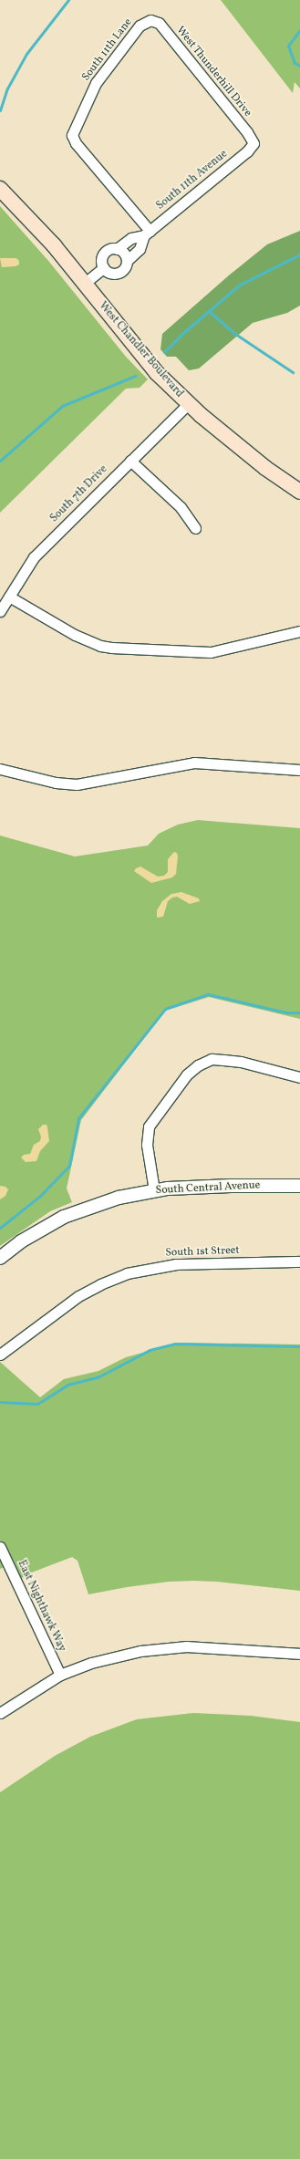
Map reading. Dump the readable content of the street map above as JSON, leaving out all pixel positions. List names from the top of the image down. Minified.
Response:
{"streets":{"main road":["West Chandler Boulevard"],"street":["South 11th Lane","West Thunderhill Drive","South 11th Avenue","South 7th Drive","South Central Avenue","South 1st Street","East Nighthawk Way"]},"crossings":[["South 11th Lane","West Thunderhill Drive"],["South 11th Lane","South 11th Avenue"],["West Thunderhill Drive","South 11th Avenue"],["West Chandler Boulevard","South 7th Drive"]]}
